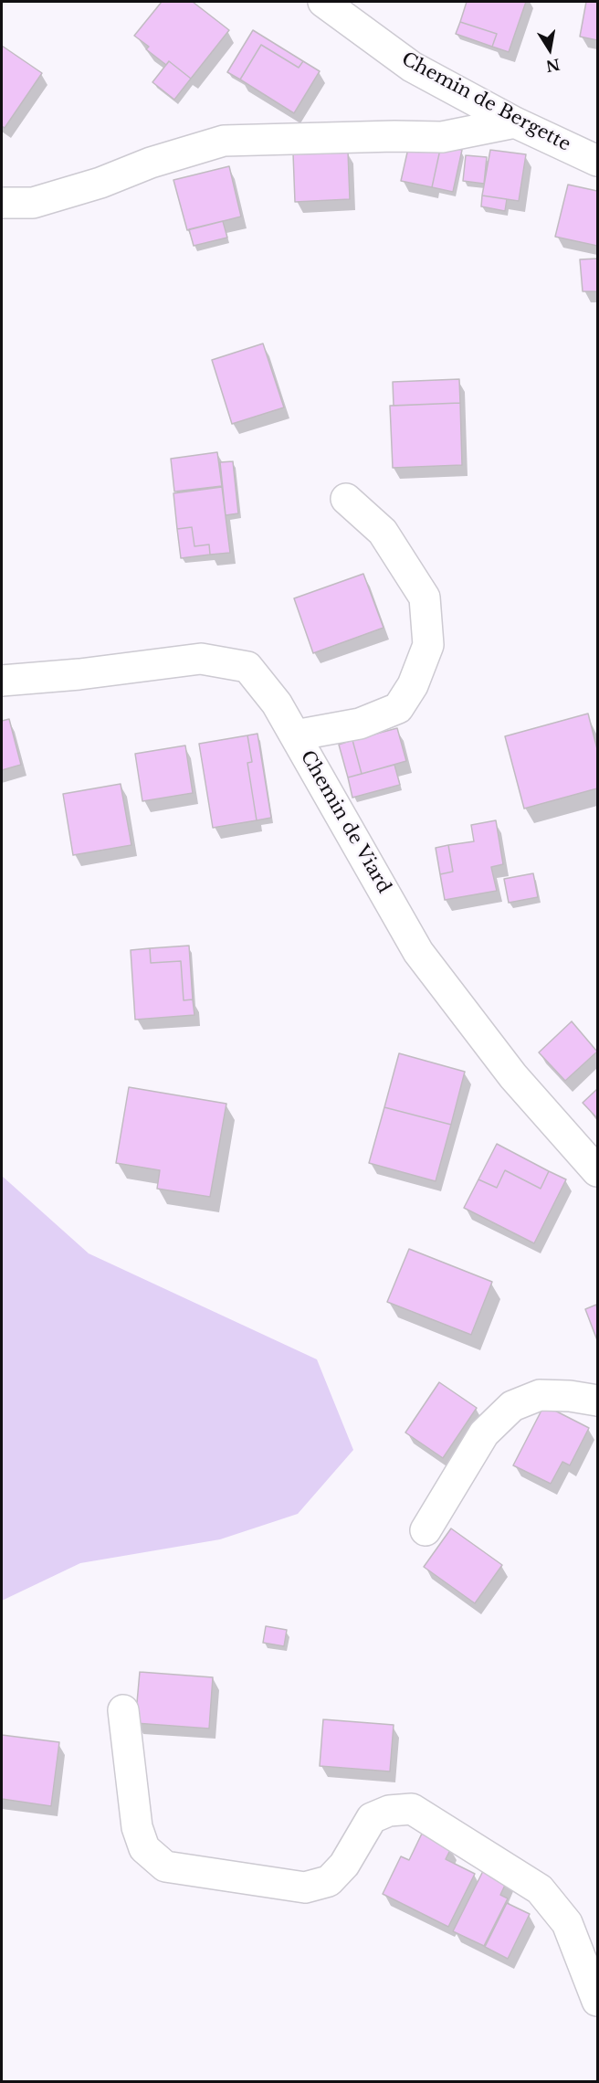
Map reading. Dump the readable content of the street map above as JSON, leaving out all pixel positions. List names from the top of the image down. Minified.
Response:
{"streets":{"street":["Chemin de Bergette","Chemin de Viard"]},"north":"bottom"}
